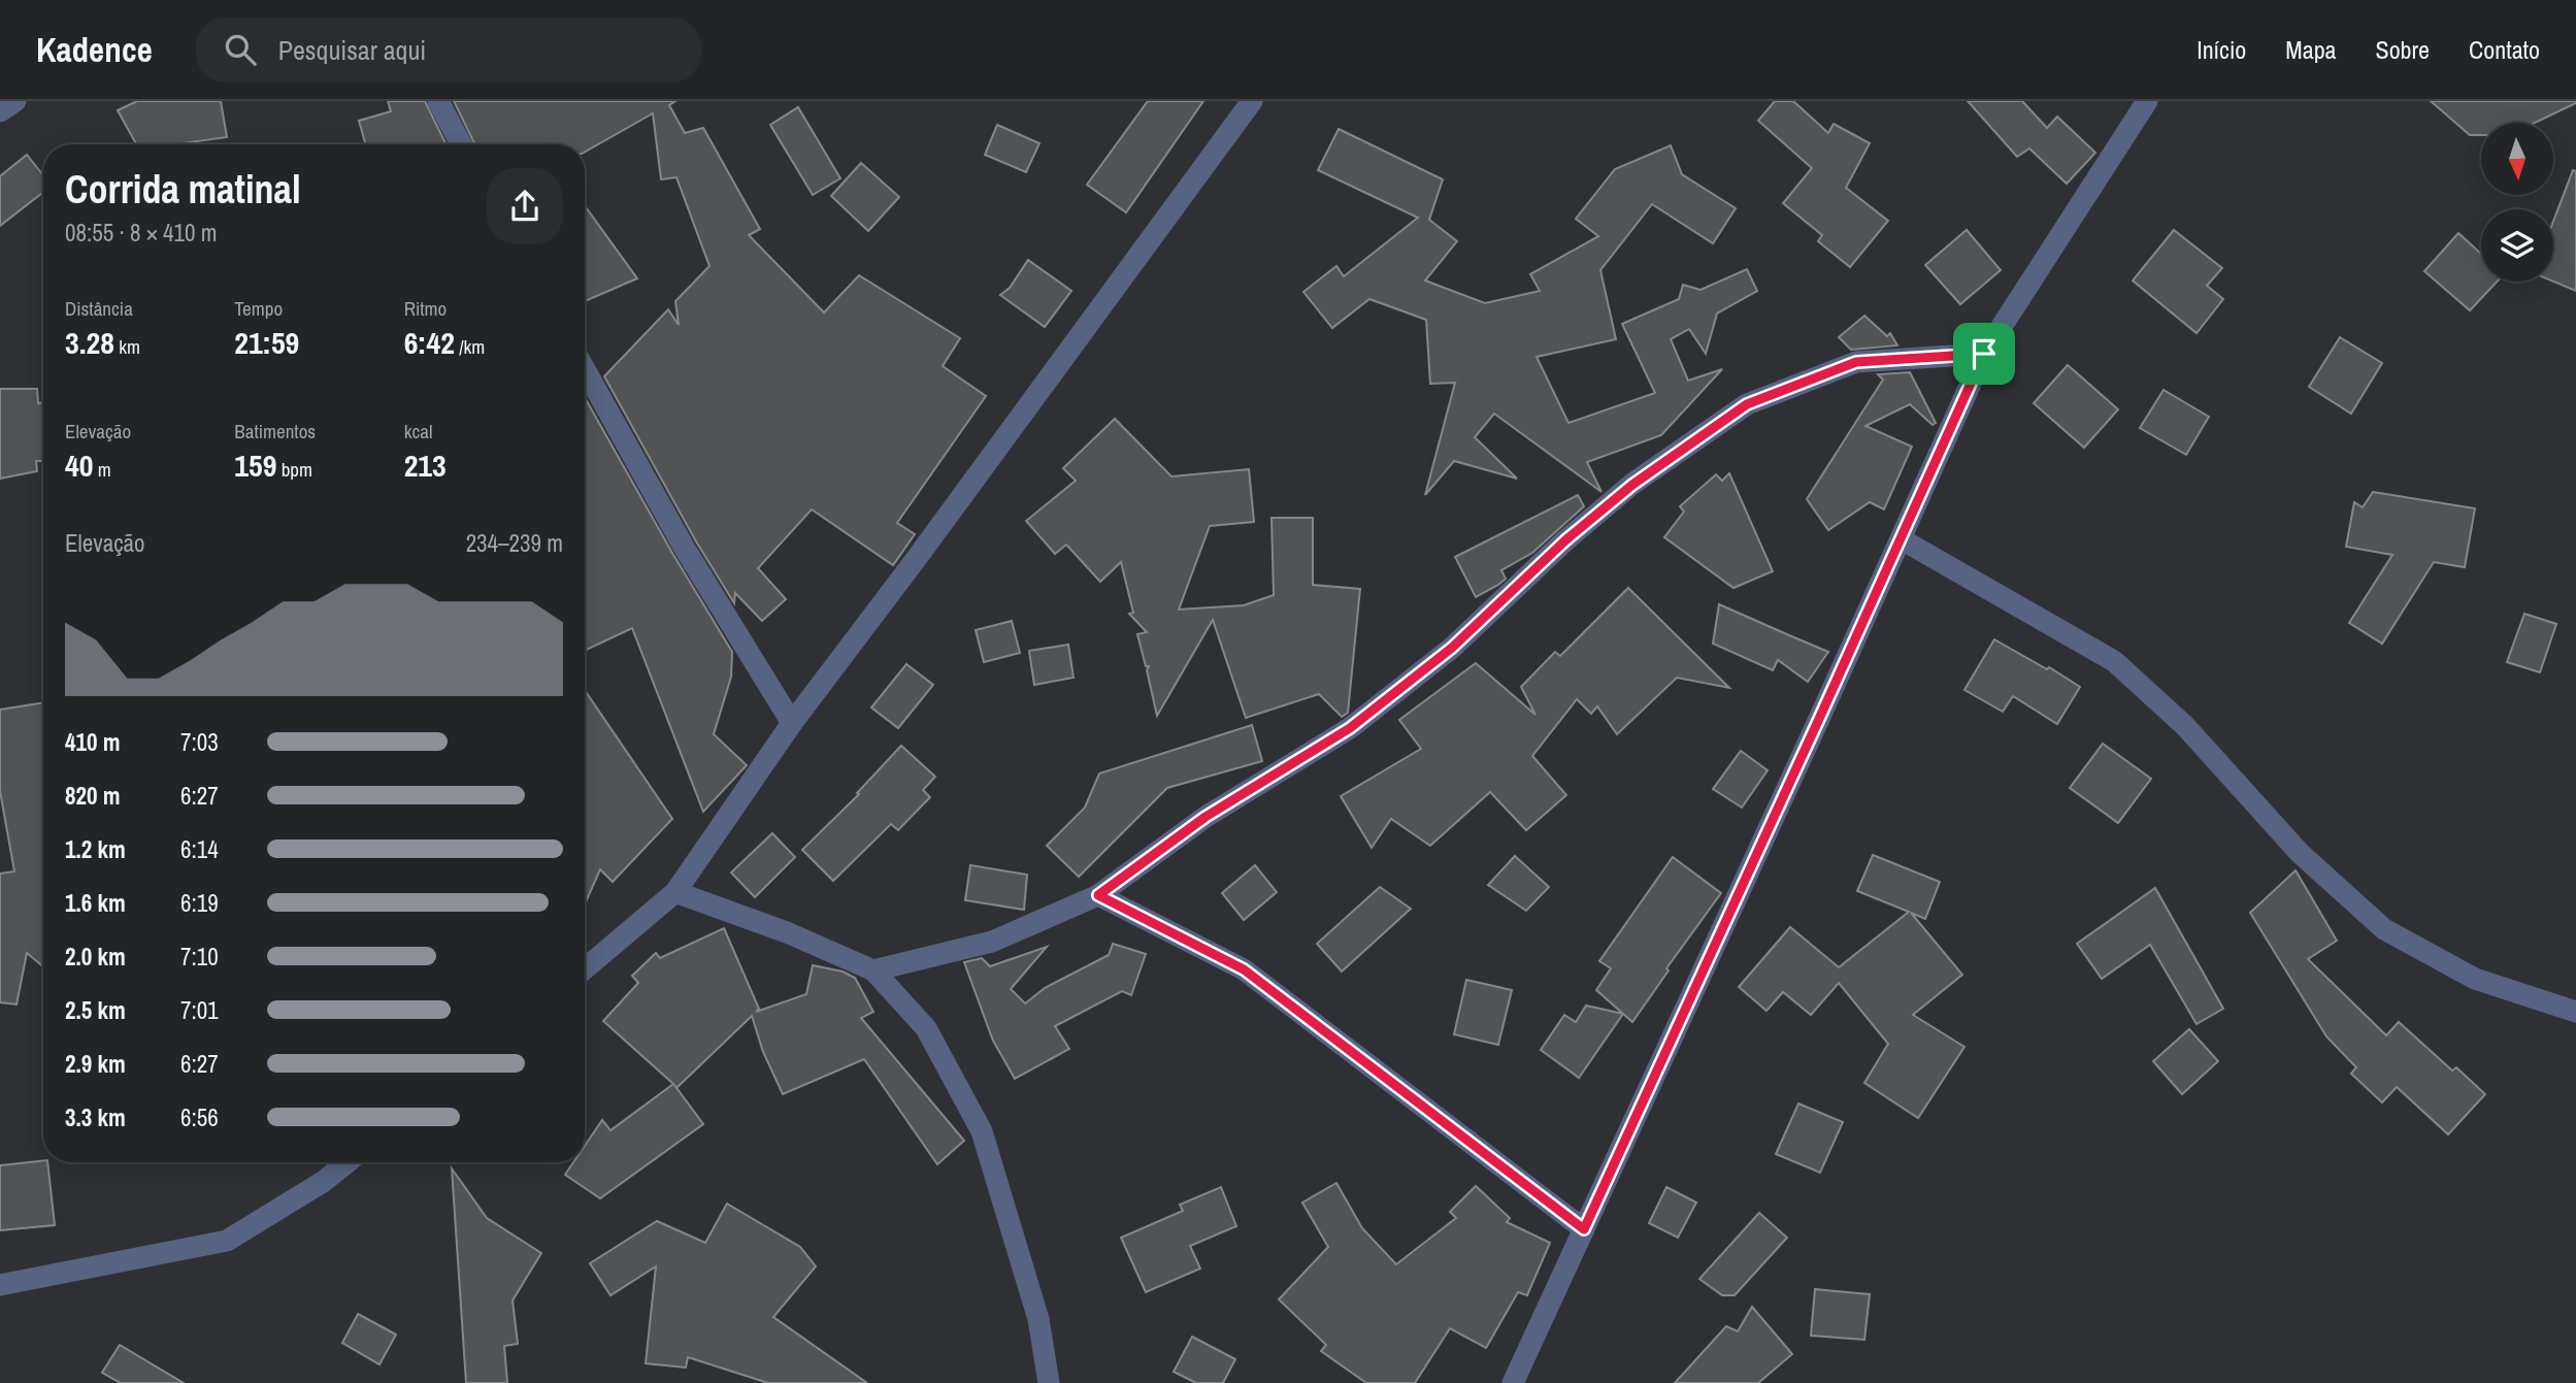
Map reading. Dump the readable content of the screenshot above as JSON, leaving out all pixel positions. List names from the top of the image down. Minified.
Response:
{"north":"bottom","page":{"header":"Kadence","search":"Pesquisar aqui","nav":["Início","Mapa","Sobre","Contato"],"heading":["Corrida matinal","08:55 · 8 × 410 m"],"stats":[["Distância","3.28 km"],["Tempo","21:59"],["Ritmo","6:42 /km"],["Elevação","40 m"],["Batimentos","159 bpm"],["kcal","213"]],"chart":["Elevação","234–239 m"],"list":[{"name":"410 m","note":"7:03"},{"name":"820 m","note":"6:27"},{"name":"1.2 km","note":"6:14"},{"name":"1.6 km","note":"6:19"},{"name":"2.0 km","note":"7:10"},{"name":"2.5 km","note":"7:01"},{"name":"2.9 km","note":"6:27"},{"name":"3.3 km","note":"6:56"}]}}
